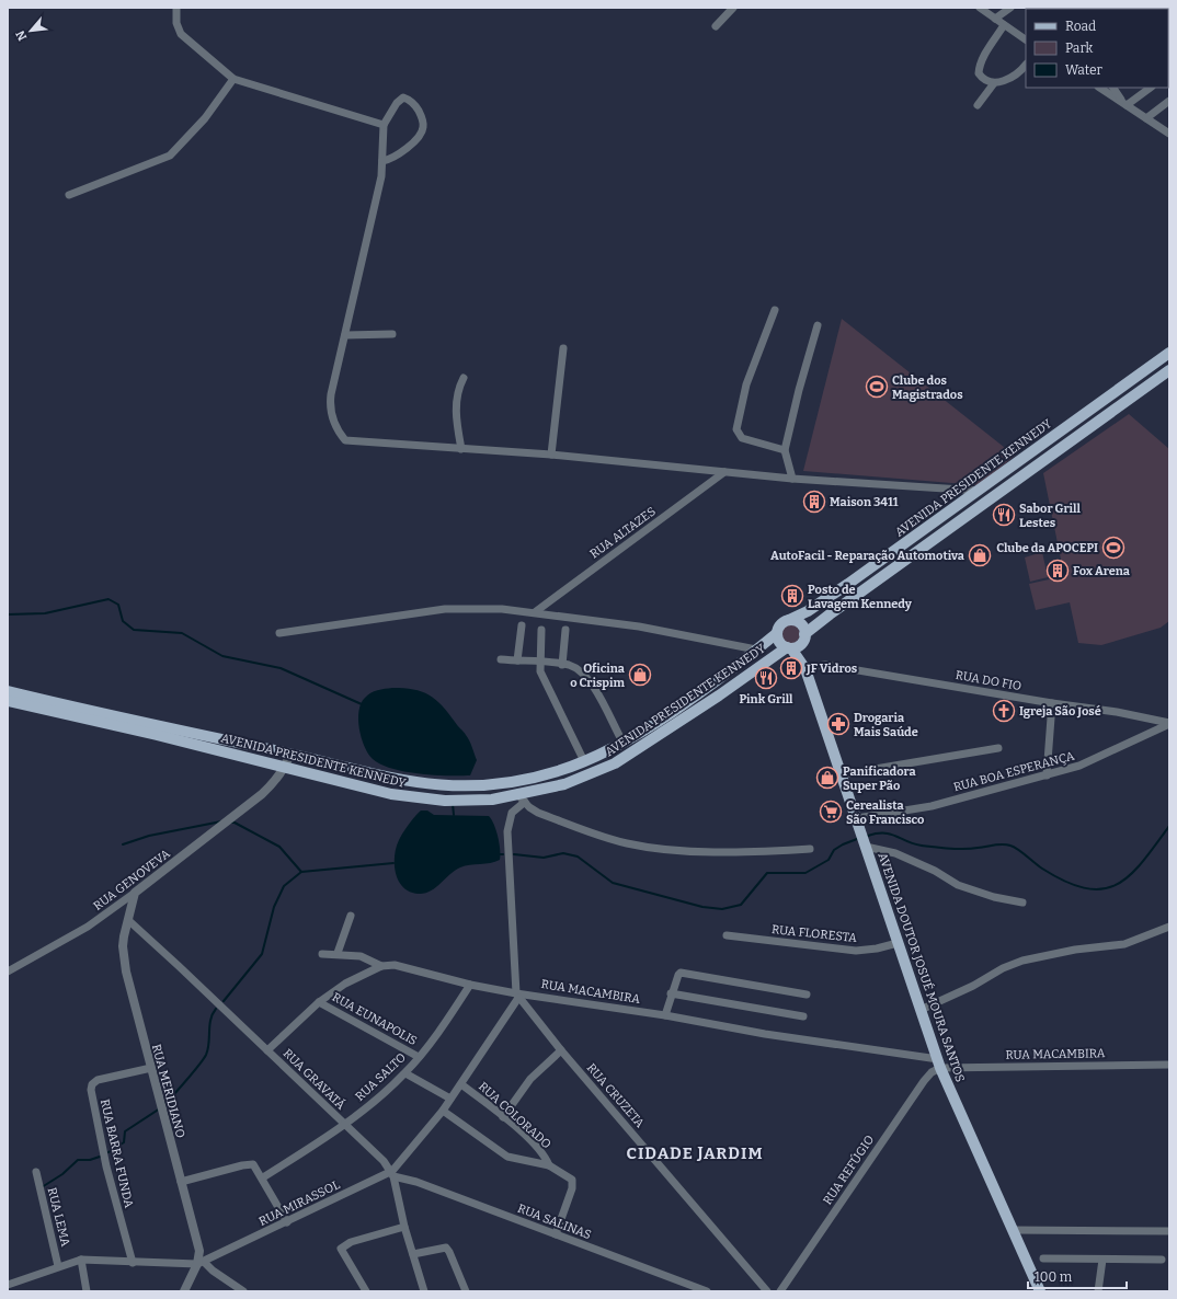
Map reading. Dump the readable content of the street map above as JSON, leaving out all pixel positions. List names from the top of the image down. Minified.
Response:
{"streets":{"main road":["AVENIDA PRESIDENTE KENNEDY","AVENIDA DOUTOR JOSUÉ MOURA SANTOS"],"street":["RUA ALTAZES","RUA DO FIO","RUA BOA ESPERANÇA","RUA GENOVEVA","RUA FLORESTA","RUA MACAMBIRA","RUA EUNAPOLIS","RUA SALTO","RUA GRAVATÁ","RUA MERIDIANO","RUA CRUZETA","RUA COLORADO","RUA BARRA FUNDA","RUA REFÚGIO","RUA MIRASSOL","RUA LEMA","RUA SALINAS"]},"crossings":[["AVENIDA PRESIDENTE KENNEDY","RUA GENOVEVA"],["RUA DO FIO","RUA BOA ESPERANÇA"],["RUA DO FIO","AVENIDA DOUTOR JOSUÉ MOURA SANTOS"],["RUA BOA ESPERANÇA","AVENIDA DOUTOR JOSUÉ MOURA SANTOS"],["RUA GENOVEVA","RUA MERIDIANO"],["RUA FLORESTA","AVENIDA DOUTOR JOSUÉ MOURA SANTOS"],["AVENIDA DOUTOR JOSUÉ MOURA SANTOS","RUA MACAMBIRA"],["AVENIDA DOUTOR JOSUÉ MOURA SANTOS","RUA REFÚGIO"],["RUA MACAMBIRA","RUA EUNAPOLIS"],["RUA MACAMBIRA","RUA SALTO"],["RUA MACAMBIRA","RUA GRAVATÁ"],["RUA MACAMBIRA","RUA CRUZETA"],["RUA MACAMBIRA","RUA REFÚGIO"],["RUA MACAMBIRA","RUA MIRASSOL"],["RUA EUNAPOLIS","RUA SALTO"],["RUA SALTO","RUA GRAVATÁ"],["RUA GRAVATÁ","RUA MERIDIANO"],["RUA GRAVATÁ","RUA MIRASSOL"],["RUA GRAVATÁ","RUA SALINAS"],["RUA MERIDIANO","RUA BARRA FUNDA"],["RUA MERIDIANO","RUA MIRASSOL"],["RUA CRUZETA","RUA MIRASSOL"],["RUA COLORADO","RUA MIRASSOL"],["RUA BARRA FUNDA","RUA MIRASSOL"],["RUA MIRASSOL","RUA LEMA"],["RUA MIRASSOL","RUA SALINAS"]],"districts":["CIDADE JARDIM"],"places":{"sports":["Clube dos Magistrados","Clube da APOCEPI"],"building":["Maison 3411","Fox Arena","Posto de Lavagem Kennedy","JF Vidros"],"restaurant":["Sabor Grill Lestes","Pink Grill"],"shop":["AutoFacil - Reparação Automotiva","Oficina o Crispim","Panificadora Super Pão"],"church":["Igreja São José"],"pharmacy":["Drogaria Mais Saúde"],"supermarket":["Cerealista São Francisco"]},"legend":["Road","Park","Water"],"scale_bar":"100 m","north":"bottom left"}
